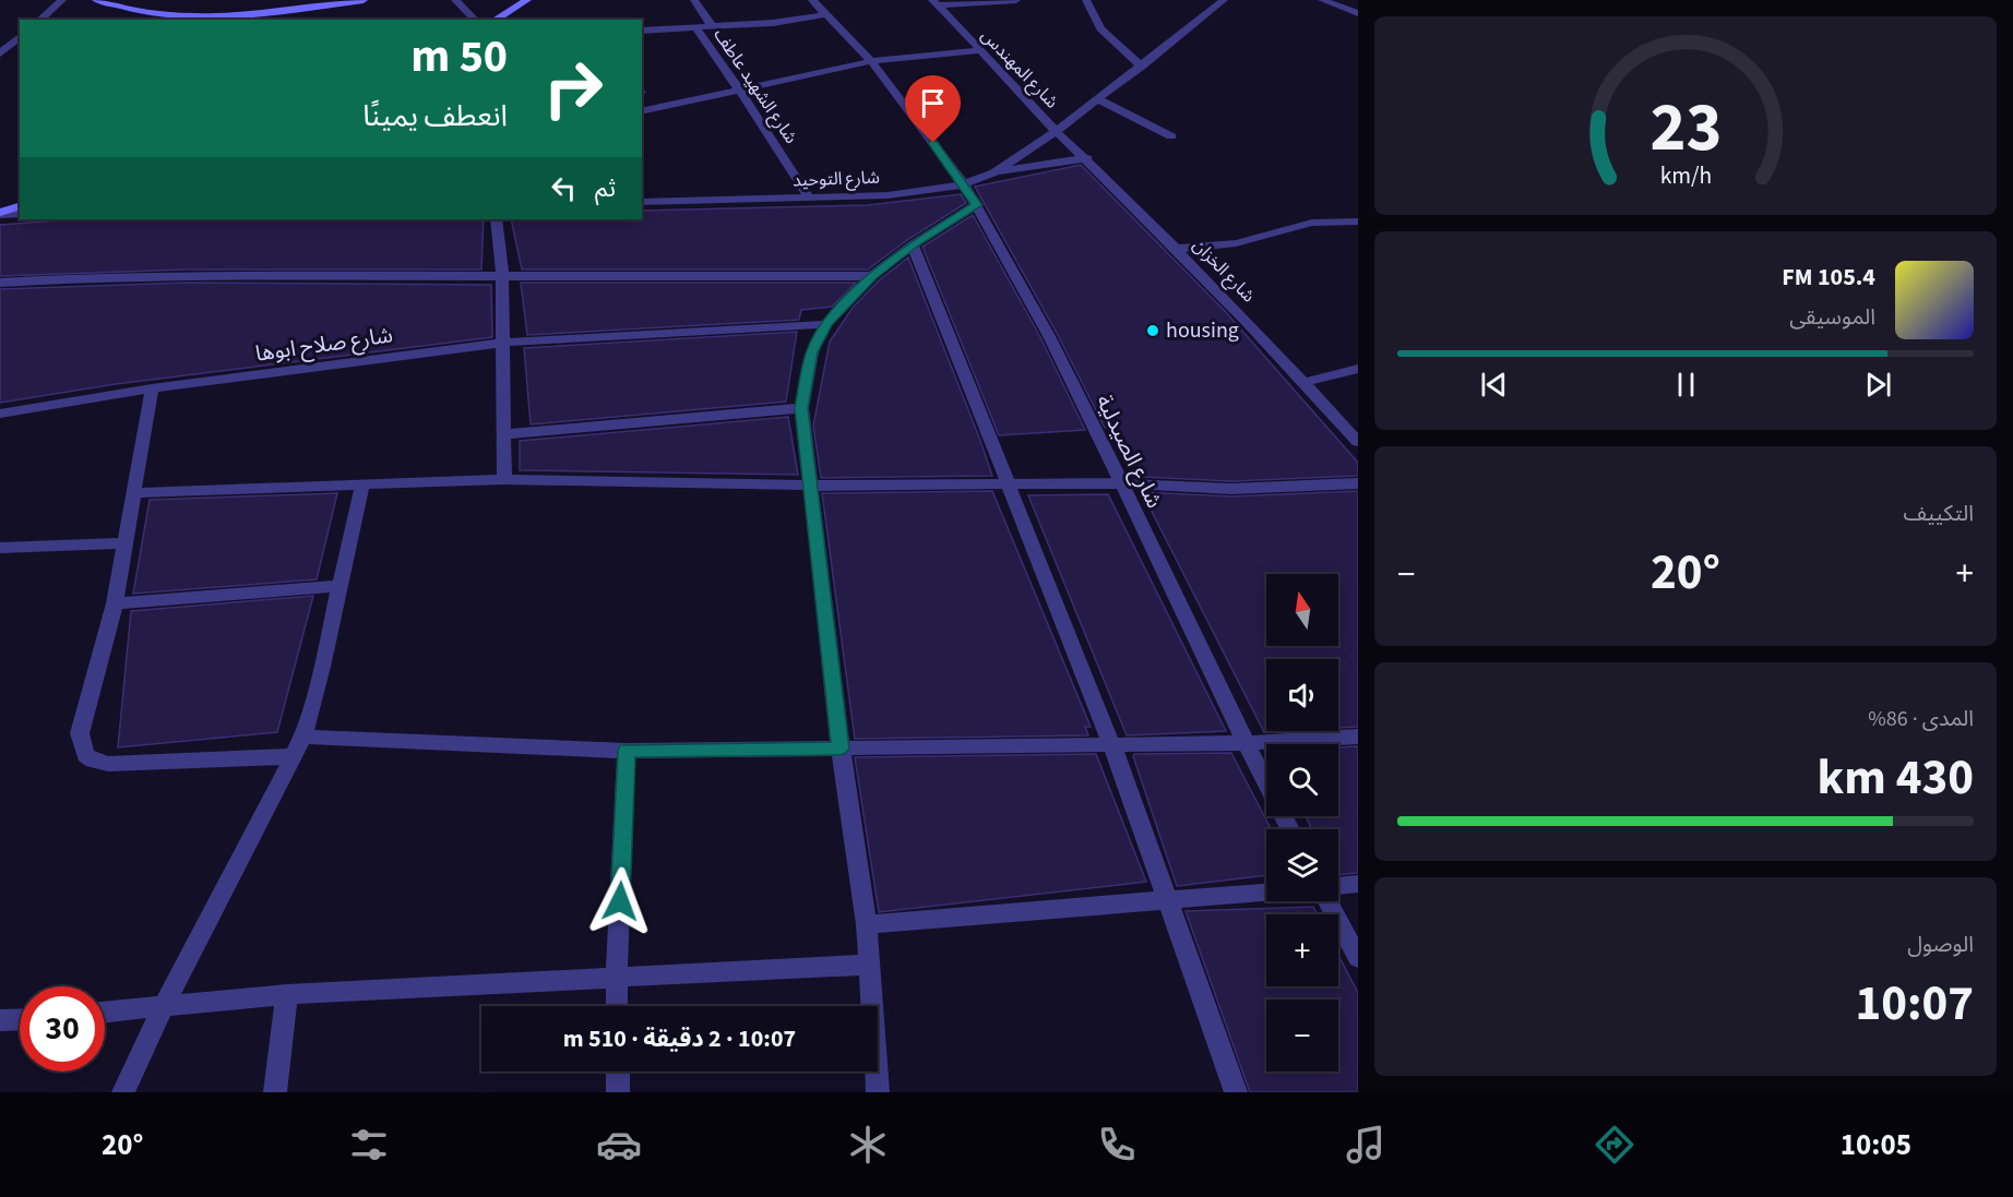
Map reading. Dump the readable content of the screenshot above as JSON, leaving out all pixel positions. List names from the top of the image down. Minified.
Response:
{"streets":{"street":["شارع المهندس","شارع الشهيد عاطف","شارع التوحيد","شارع الخزان","شارع صلاح ابوها","شارع الصيدلية"]},"crossings":[["شارع المهندس","شارع التوحيد"],["شارع المهندس","شارع الخزان"],["شارع الشهيد عاطف","شارع التوحيد"],["شارع التوحيد","شارع الخزان"],["شارع التوحيد","شارع الصيدلية"]],"places":["housing"],"north":"top","page":{"turn":["50 m","انعطف يمينًا"],"then":"ثم","song":["105.4 FM","الموسيقى"],"tile":["التكييف",["المدى · 86%","430 km"],["الوصول","10:07"]],"heat":["−","20°","+"],"map_buttons":["+","−"],"limit":"30","trip":"10:07 · 2 دقيقة · 510 m","tabs":["10:05","20°"],"gauge":["23","km/h"]}}
